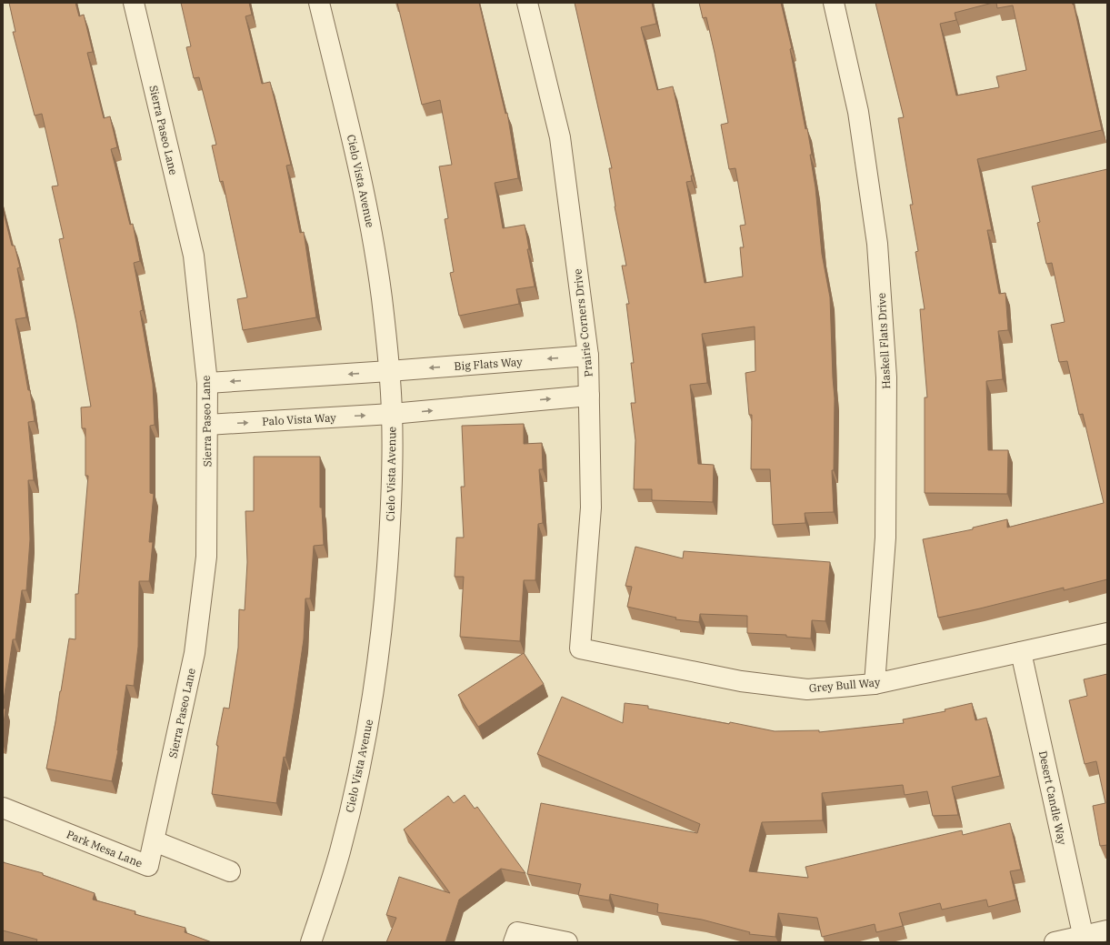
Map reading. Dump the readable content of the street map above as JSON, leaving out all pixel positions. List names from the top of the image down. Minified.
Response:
{"streets":{"street":["Sierra Paseo Lane","Cielo Vista Avenue","Prairie Corners Drive","Haskell Flats Drive","Big Flats Way","Palo Vista Way","Grey Bull Way","Desert Candle Way","Park Mesa Lane"]},"crossings":[["Sierra Paseo Lane","Palo Vista Way"],["Sierra Paseo Lane","Park Mesa Lane"],["Cielo Vista Avenue","Big Flats Way"],["Cielo Vista Avenue","Palo Vista Way"],["Prairie Corners Drive","Big Flats Way"],["Prairie Corners Drive","Grey Bull Way"],["Haskell Flats Drive","Grey Bull Way"],["Grey Bull Way","Desert Candle Way"]]}
